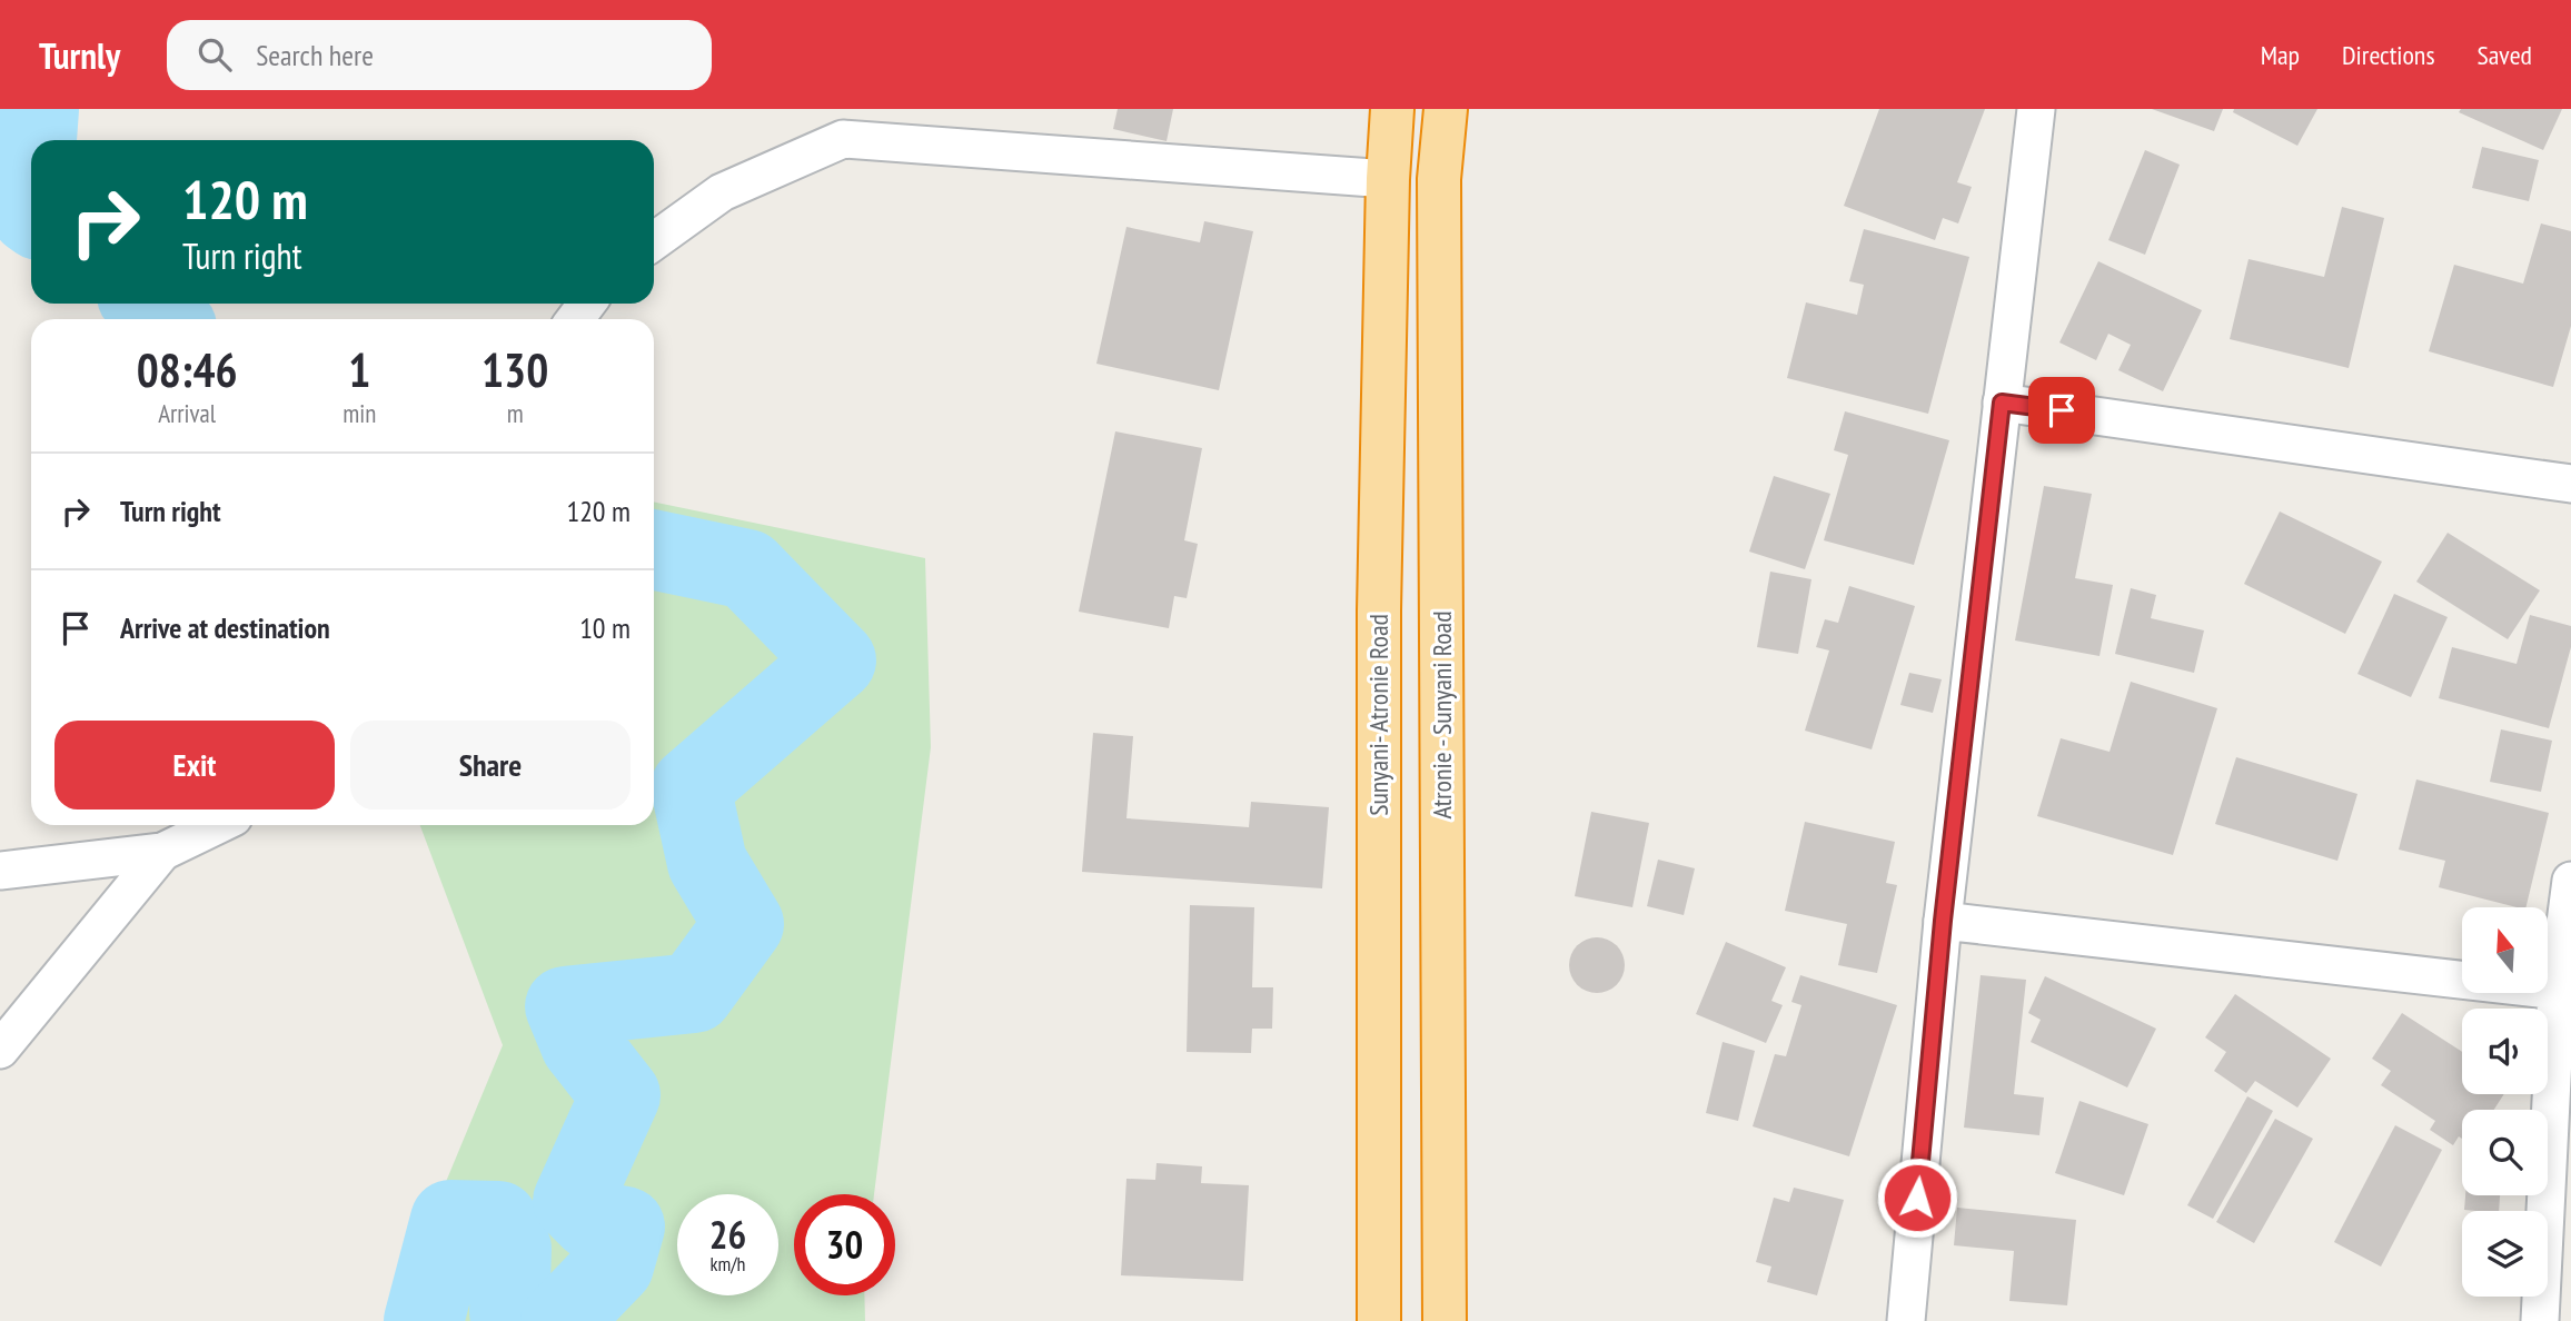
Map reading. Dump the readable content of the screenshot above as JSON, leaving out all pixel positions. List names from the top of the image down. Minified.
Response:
{"streets":{"highway":["Sunyani- Atronie Road","Atronie - Sunyani Road"]},"north":"top","page":{"header":"Turnly","search":"Search here","nav":["Map","Directions","Saved"],"turn":["120 m","Turn right"],"eta":["08:46","Arrival","1","min","130","m"],"list":[{"name":"Turn right","value":"120 m"},{"name":"Arrive at destination","value":"10 m"}],"buttons":["Exit","Share"],"speed":"26 km/h","limit":"30"}}
